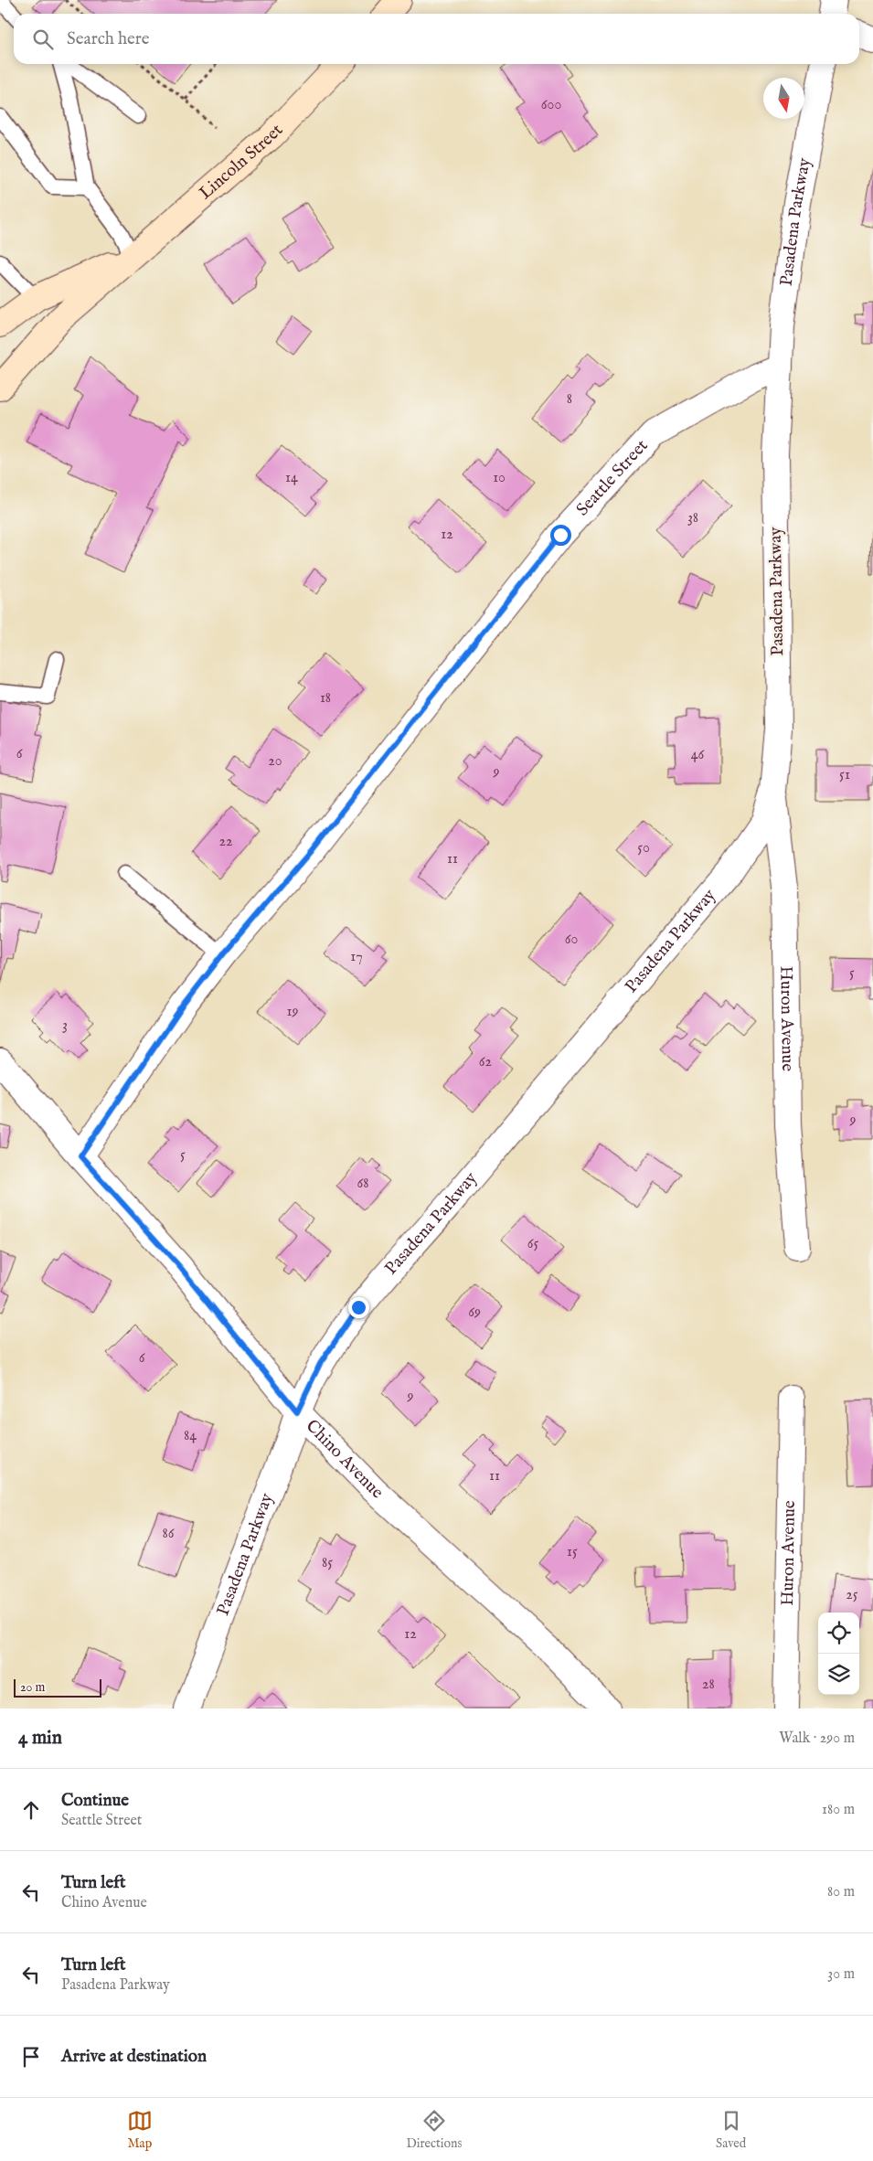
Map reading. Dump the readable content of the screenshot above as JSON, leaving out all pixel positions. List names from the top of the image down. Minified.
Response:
{"streets":{"main road":["Lincoln Street"],"street":["Pasadena Parkway","Seattle Street","Huron Avenue","Chino Avenue"]},"crossings":[["Pasadena Parkway","Seattle Street"],["Pasadena Parkway","Huron Avenue"],["Pasadena Parkway","Chino Avenue"],["Seattle Street","Chino Avenue"]],"house_numbers":["600","8","14","10","38","12","18","6","46","20","9","51","22","50","11","60","17","5","19","3","62","9","5","68","65","69","6","9","84","11","86","15","85","25","12","28"],"scale_bar":"20 m","north":"bottom","page":{"search":"Search here","scale":"20 m","heading":["4 min","Walk · 290 m"],"list":[["Continue","Seattle Street","180 m"],["Turn left","Chino Avenue","80 m"],["Turn left","Pasadena Parkway","30 m"],"Arrive at destination"],"nav":["Map","Directions","Saved"]}}
